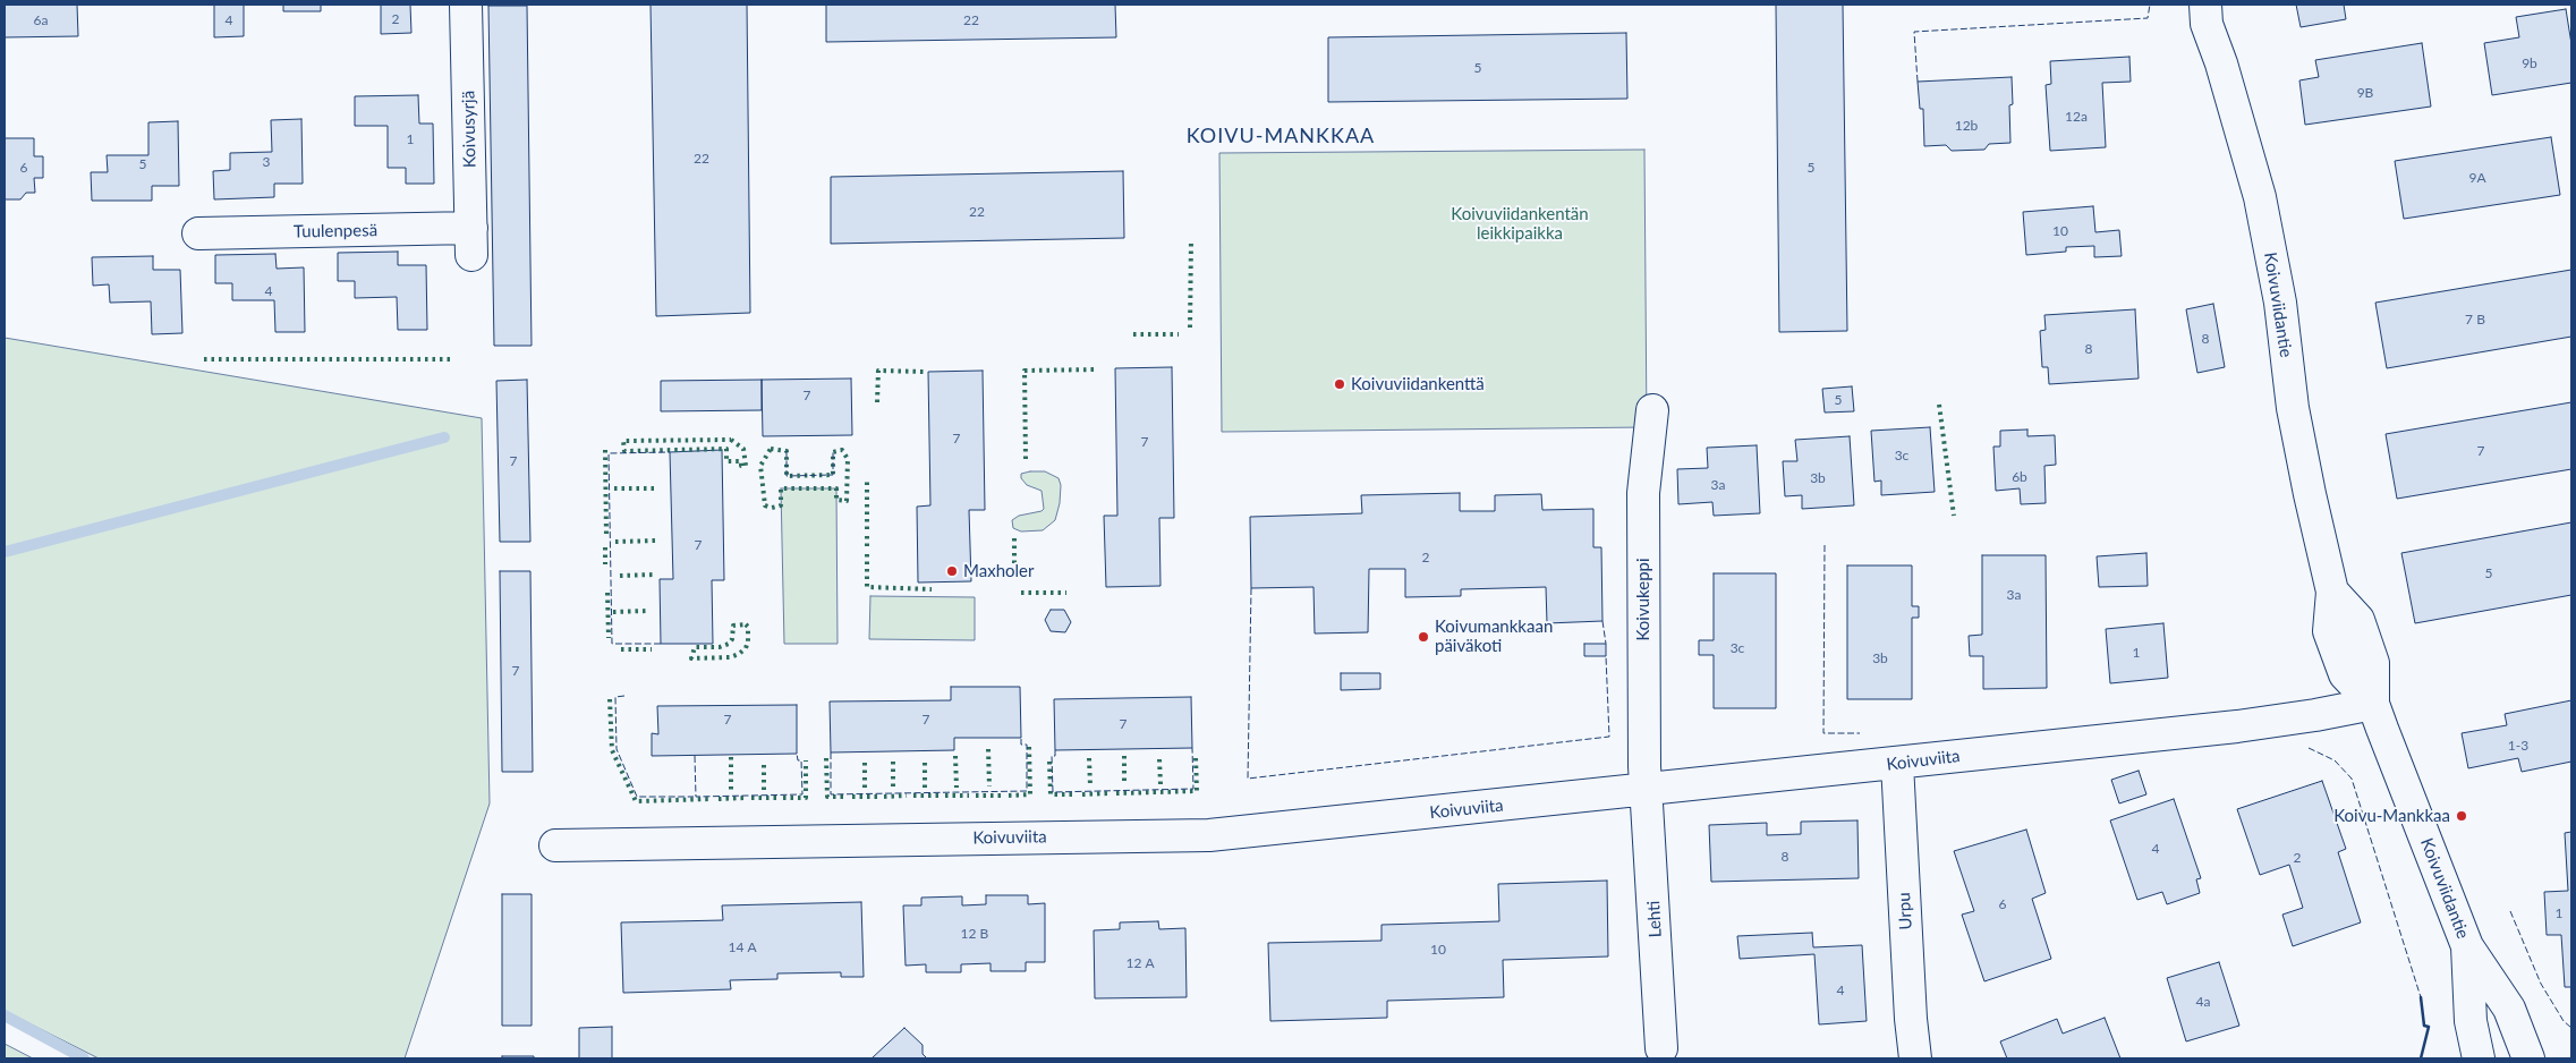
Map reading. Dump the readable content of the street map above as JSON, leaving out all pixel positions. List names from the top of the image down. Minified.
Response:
{"streets":{"street":["Koivusyrjä","Tuulenpesä","Koivuviidantie","Koivukeppi","Koivuviita","Urpu","Lehti"]},"crossings":[["Koivusyrjä","Tuulenpesä"],["Koivuviidantie","Koivuviita"],["Koivukeppi","Koivuviita"],["Koivukeppi","Lehti"],["Koivuviita","Urpu"],["Koivuviita","Lehti"]],"districts":["KOIVU-MANKKAA"],"parks":["Koivuviidankentän leikkipaikka"],"places":["Koivuviidankenttä","Maxholer","Koivumankkaan päiväkoti","Koivu-Mankkaa"],"house_numbers":["2","6a","4","22","9b","5","9B","12a","12b","1","22","3","5","6","5","9A","22","10","4","7 B","8","8","7","5","7","7","7","3c","7","6b","3b","3a","7","2","5","3a","3c","1","3b","7","7","7","7","1-3","4","8","2","6","1","12 B","14 A","10","12 A","4","4a"]}
